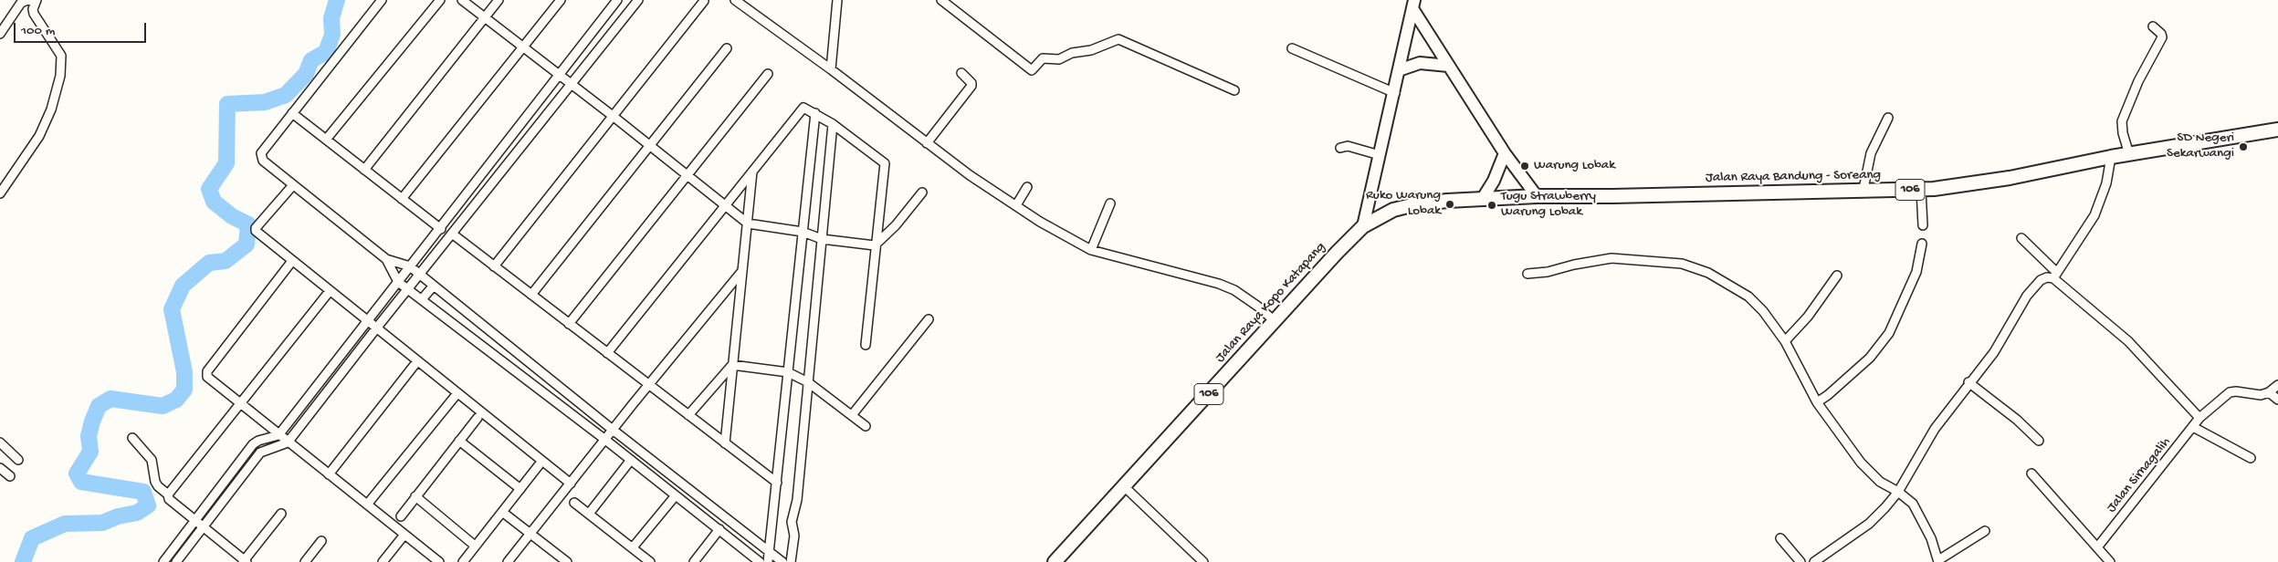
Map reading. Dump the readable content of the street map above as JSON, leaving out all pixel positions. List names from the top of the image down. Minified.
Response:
{"streets":{"main road":["Jalan Raya Bandung - Soreang","106","Jalan Raya Kopo Katapang"],"street":["Jalan Sirnagalih"]},"crossings":[["Jalan Raya Bandung - Soreang","Jalan Raya Kopo Katapang"]],"places":["SD Negeri Sekarwangi","Warung Lobak","Ruko Warung Lobak","Tugu Strawberry Warung Lobak"],"scale_bar":"100 m"}
